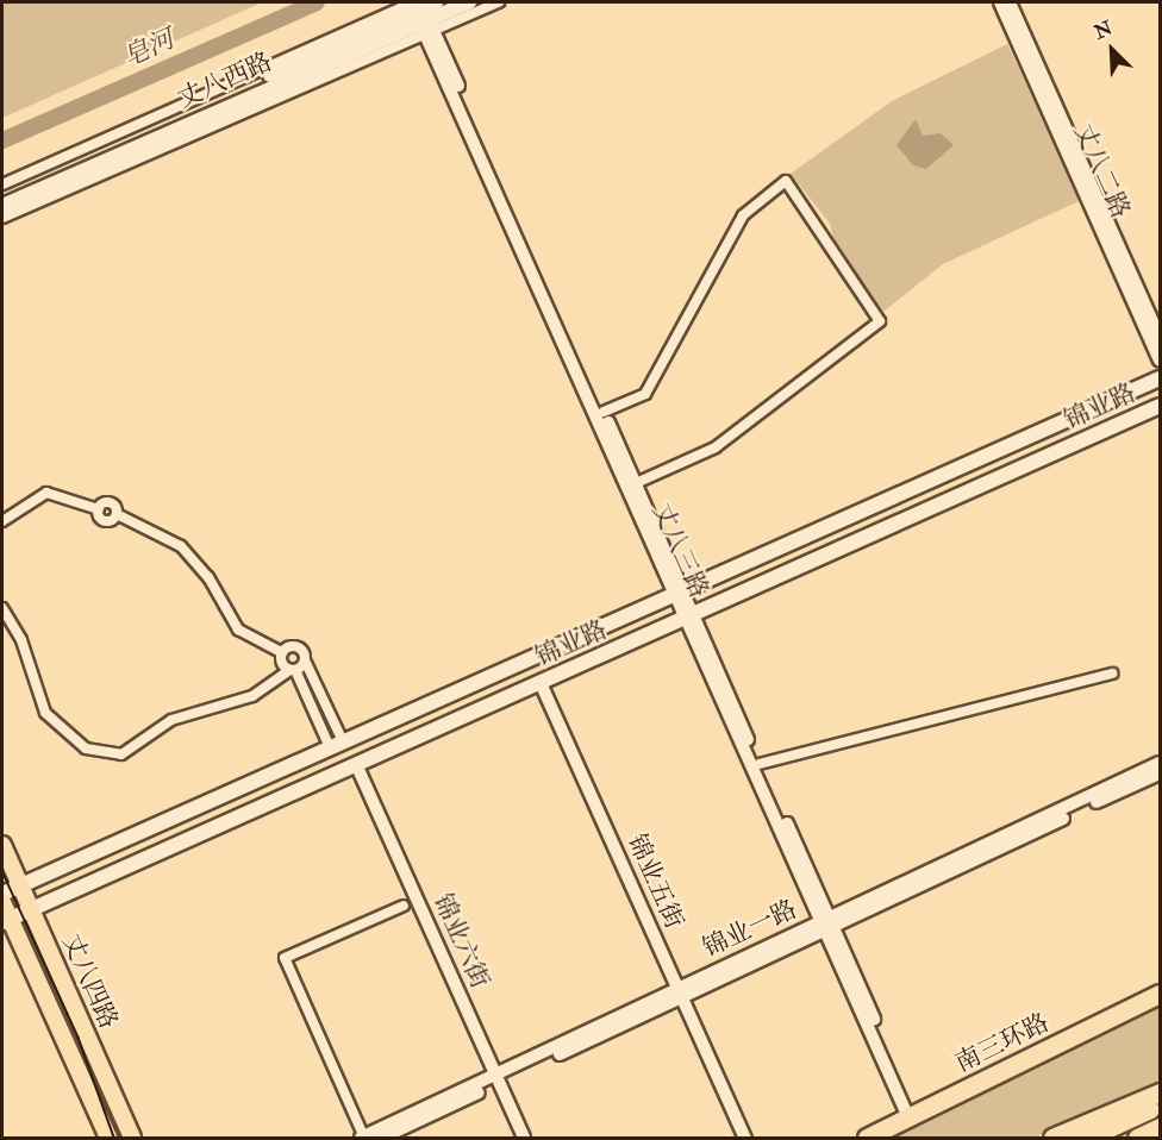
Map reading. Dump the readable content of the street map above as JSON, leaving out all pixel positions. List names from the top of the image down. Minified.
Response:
{"streets":{"highway":["南三环路"],"main road":["丈八西路","锦业路","丈八四路"],"street":["丈八二路","丈八三路","锦业五街","锦业一路","锦业六街"]},"crossings":[["丈八西路","丈八三路"],["锦业路","丈八三路"],["锦业路","锦业五街"],["锦业路","锦业六街"],["锦业路","丈八四路"],["丈八三路","锦业一路"],["丈八三路","南三环路"],["锦业五街","锦业一路"],["锦业一路","锦业六街"]],"water":["皂河"],"north":"top left"}
